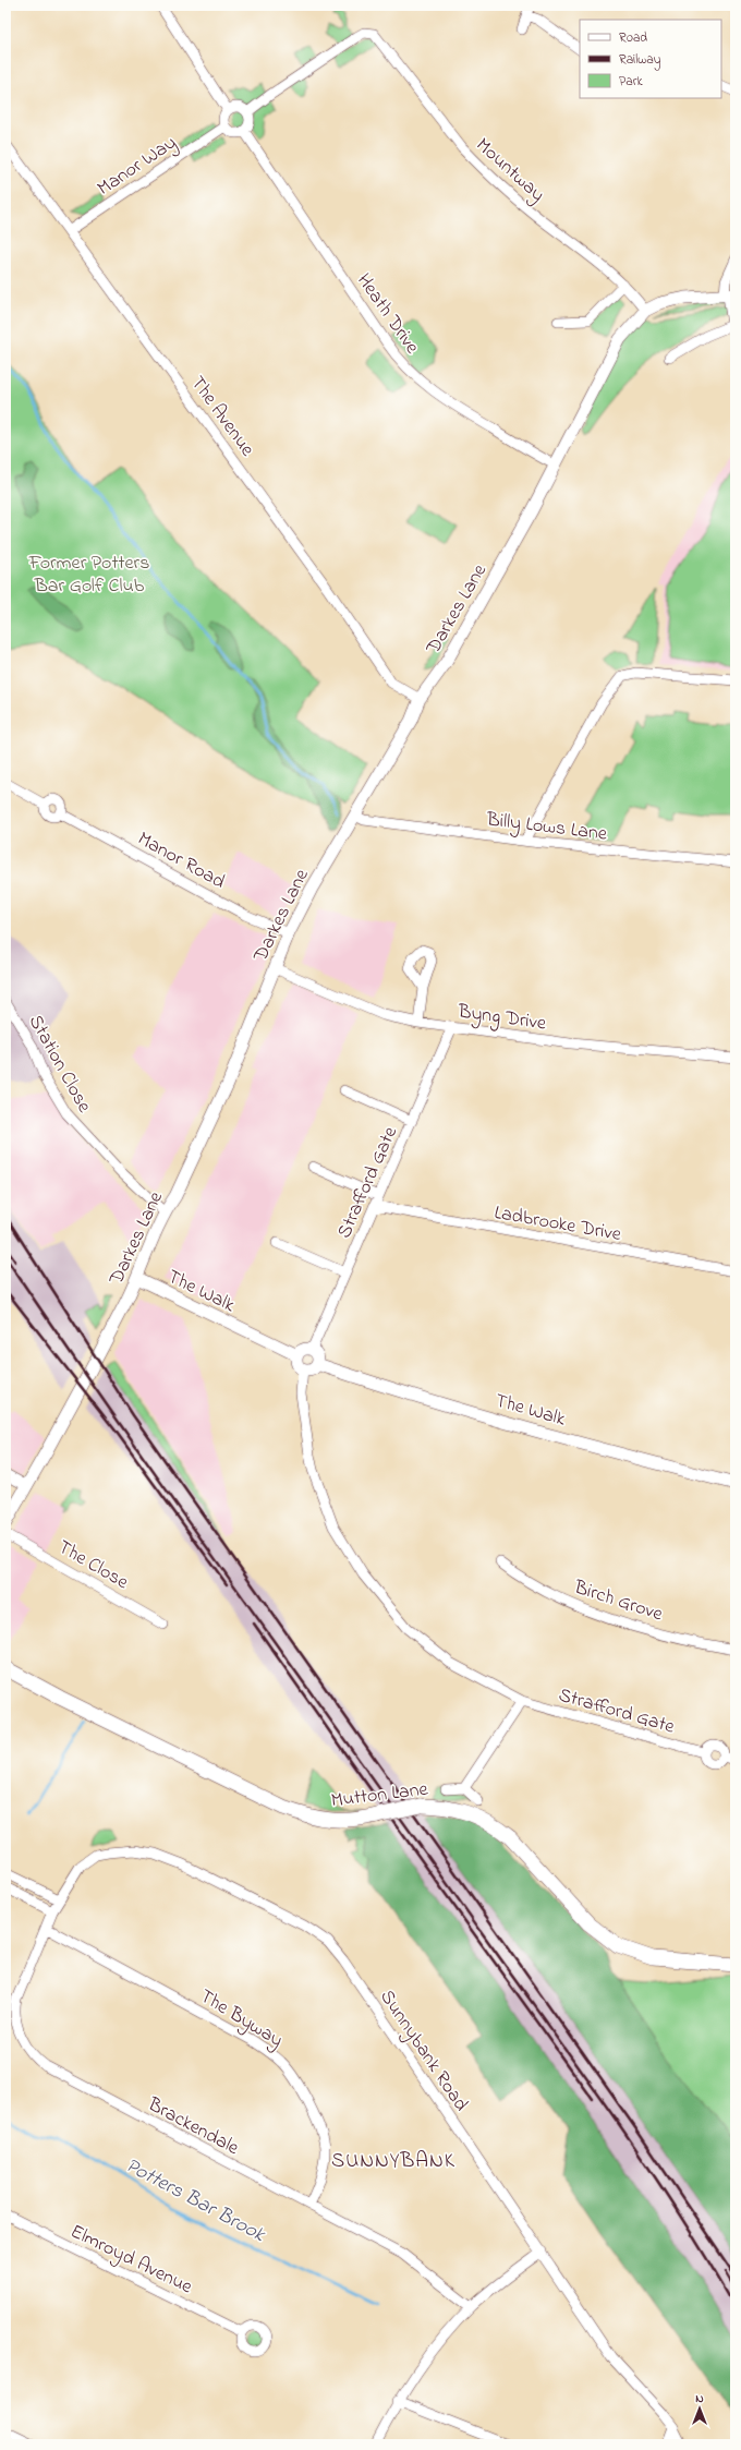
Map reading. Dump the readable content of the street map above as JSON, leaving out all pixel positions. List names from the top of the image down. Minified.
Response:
{"streets":{"main road":["Mutton Lane"],"street":["Manor Way","Mountway","Heath Drive","The Avenue","Darkes Lane","Billy Lows Lane","Manor Road","Byng Drive","Station Close","Strafford Gate","Ladbrooke Drive","The Walk","The Close","Birch Grove","The Byway","Sunnybank Road","Brackendale","Elmroyd Avenue"]},"crossings":[["Manor Way","Mountway"],["Manor Way","Heath Drive"],["Manor Way","The Avenue"],["Mountway","Heath Drive"],["Mountway","Darkes Lane"],["Heath Drive","Darkes Lane"],["The Avenue","Darkes Lane"],["Darkes Lane","Billy Lows Lane"],["Darkes Lane","Manor Road"],["Darkes Lane","Byng Drive"],["Darkes Lane","Station Close"],["Darkes Lane","The Walk"],["Byng Drive","Strafford Gate"],["Strafford Gate","Ladbrooke Drive"],["Strafford Gate","The Walk"],["The Byway","Brackendale"],["Sunnybank Road","Brackendale"]],"districts":["SUNNYBANK"],"water":["Potters Bar Brook"],"parks":["Former Potters Bar Golf Club"],"legend":["Road","Railway","Park"],"north":"top"}
